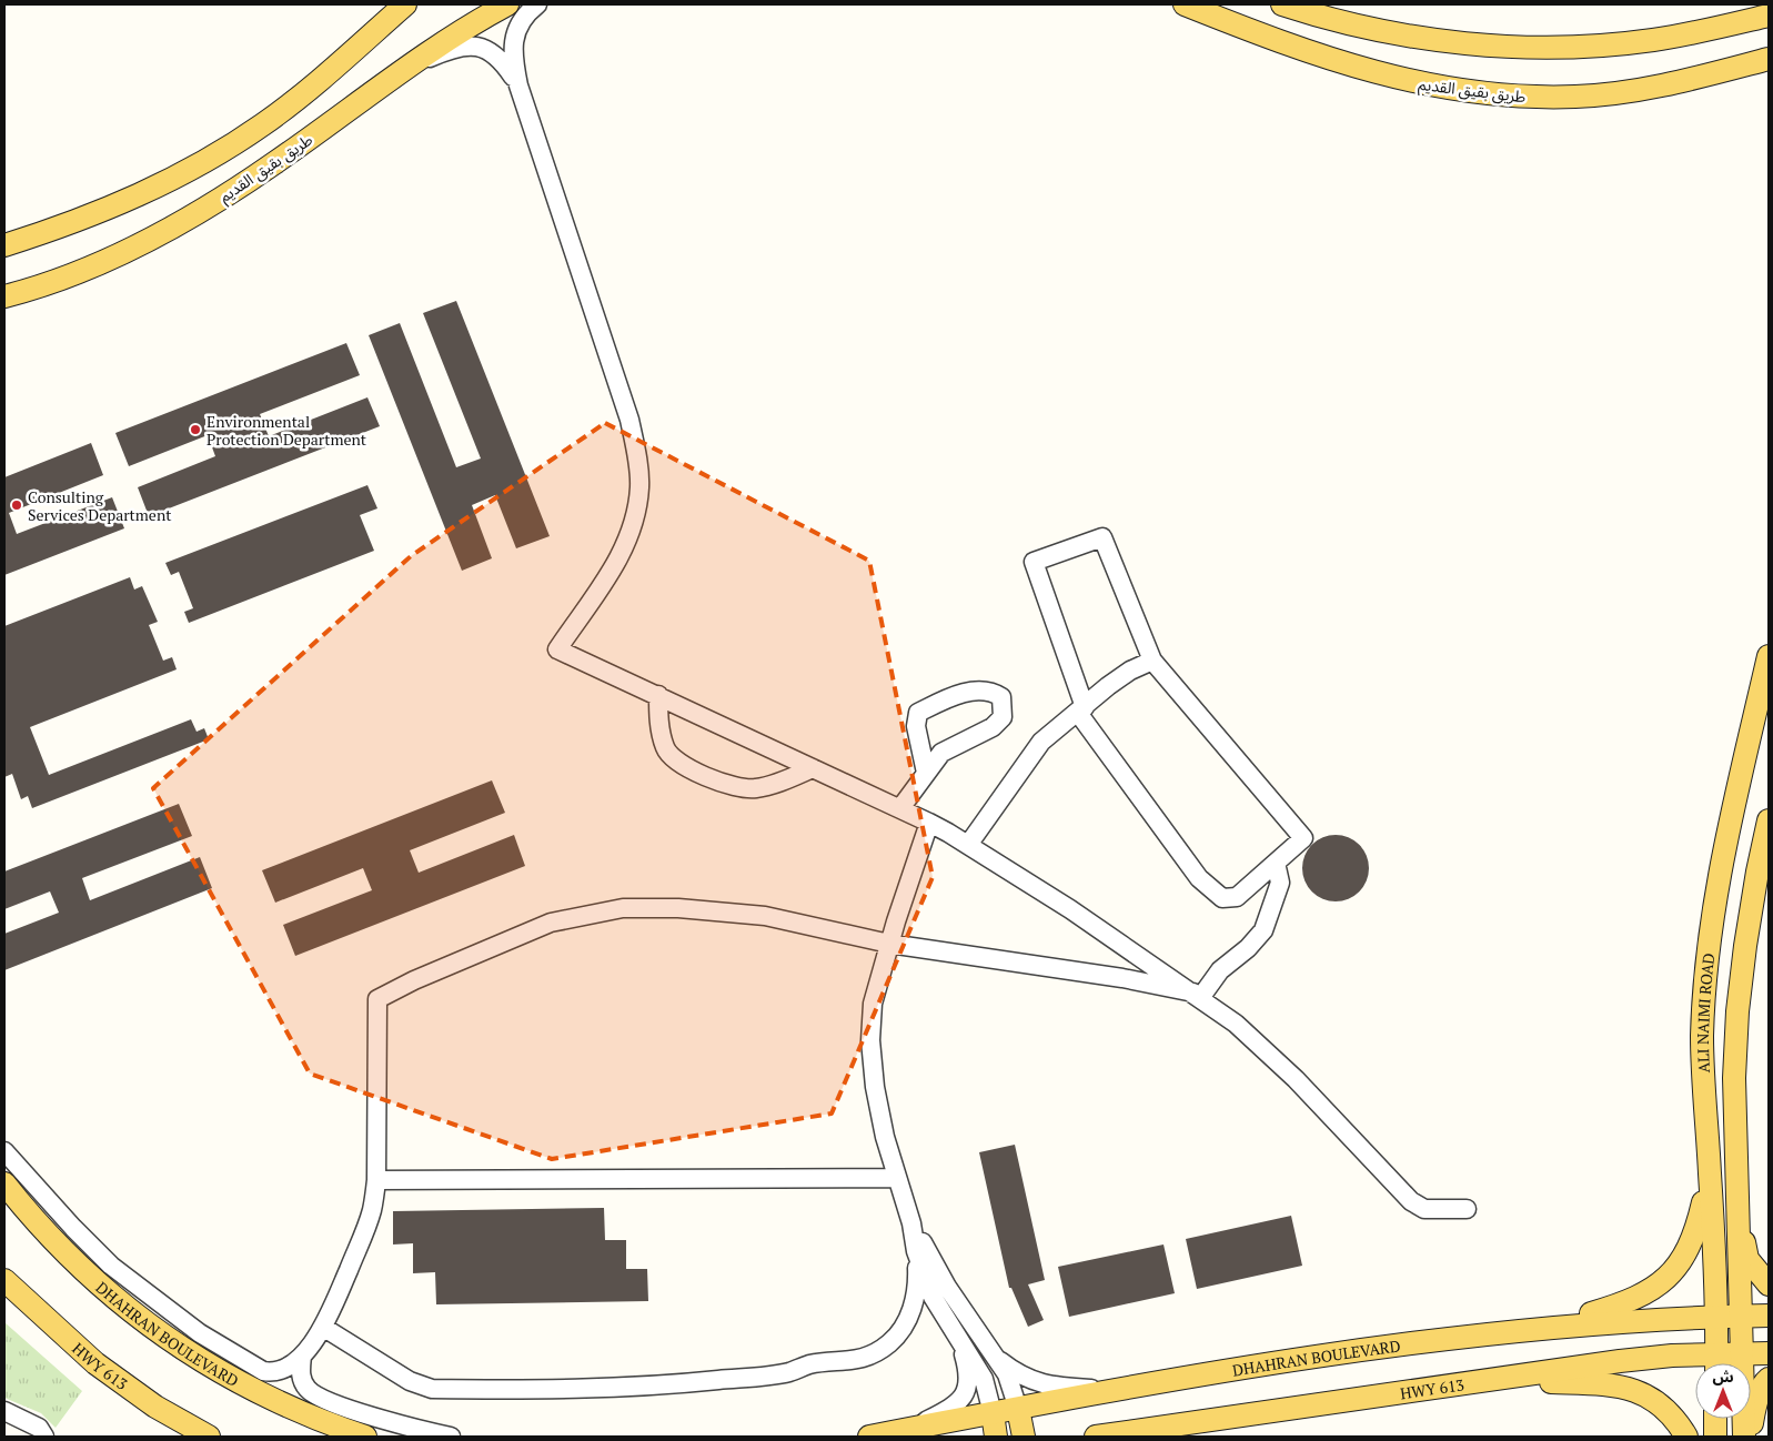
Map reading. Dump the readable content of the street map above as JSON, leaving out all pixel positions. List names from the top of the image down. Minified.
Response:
{"streets":{"main road":["طريق بقيق القديم","ALI NAIMI ROAD","DHAHRAN BOULEVARD","HWY 613"]},"crossings":[["ALI NAIMI ROAD","DHAHRAN BOULEVARD"],["ALI NAIMI ROAD","HWY 613"]],"places":["Environmental Protection Department","Consulting Services Department"],"north":"top"}
